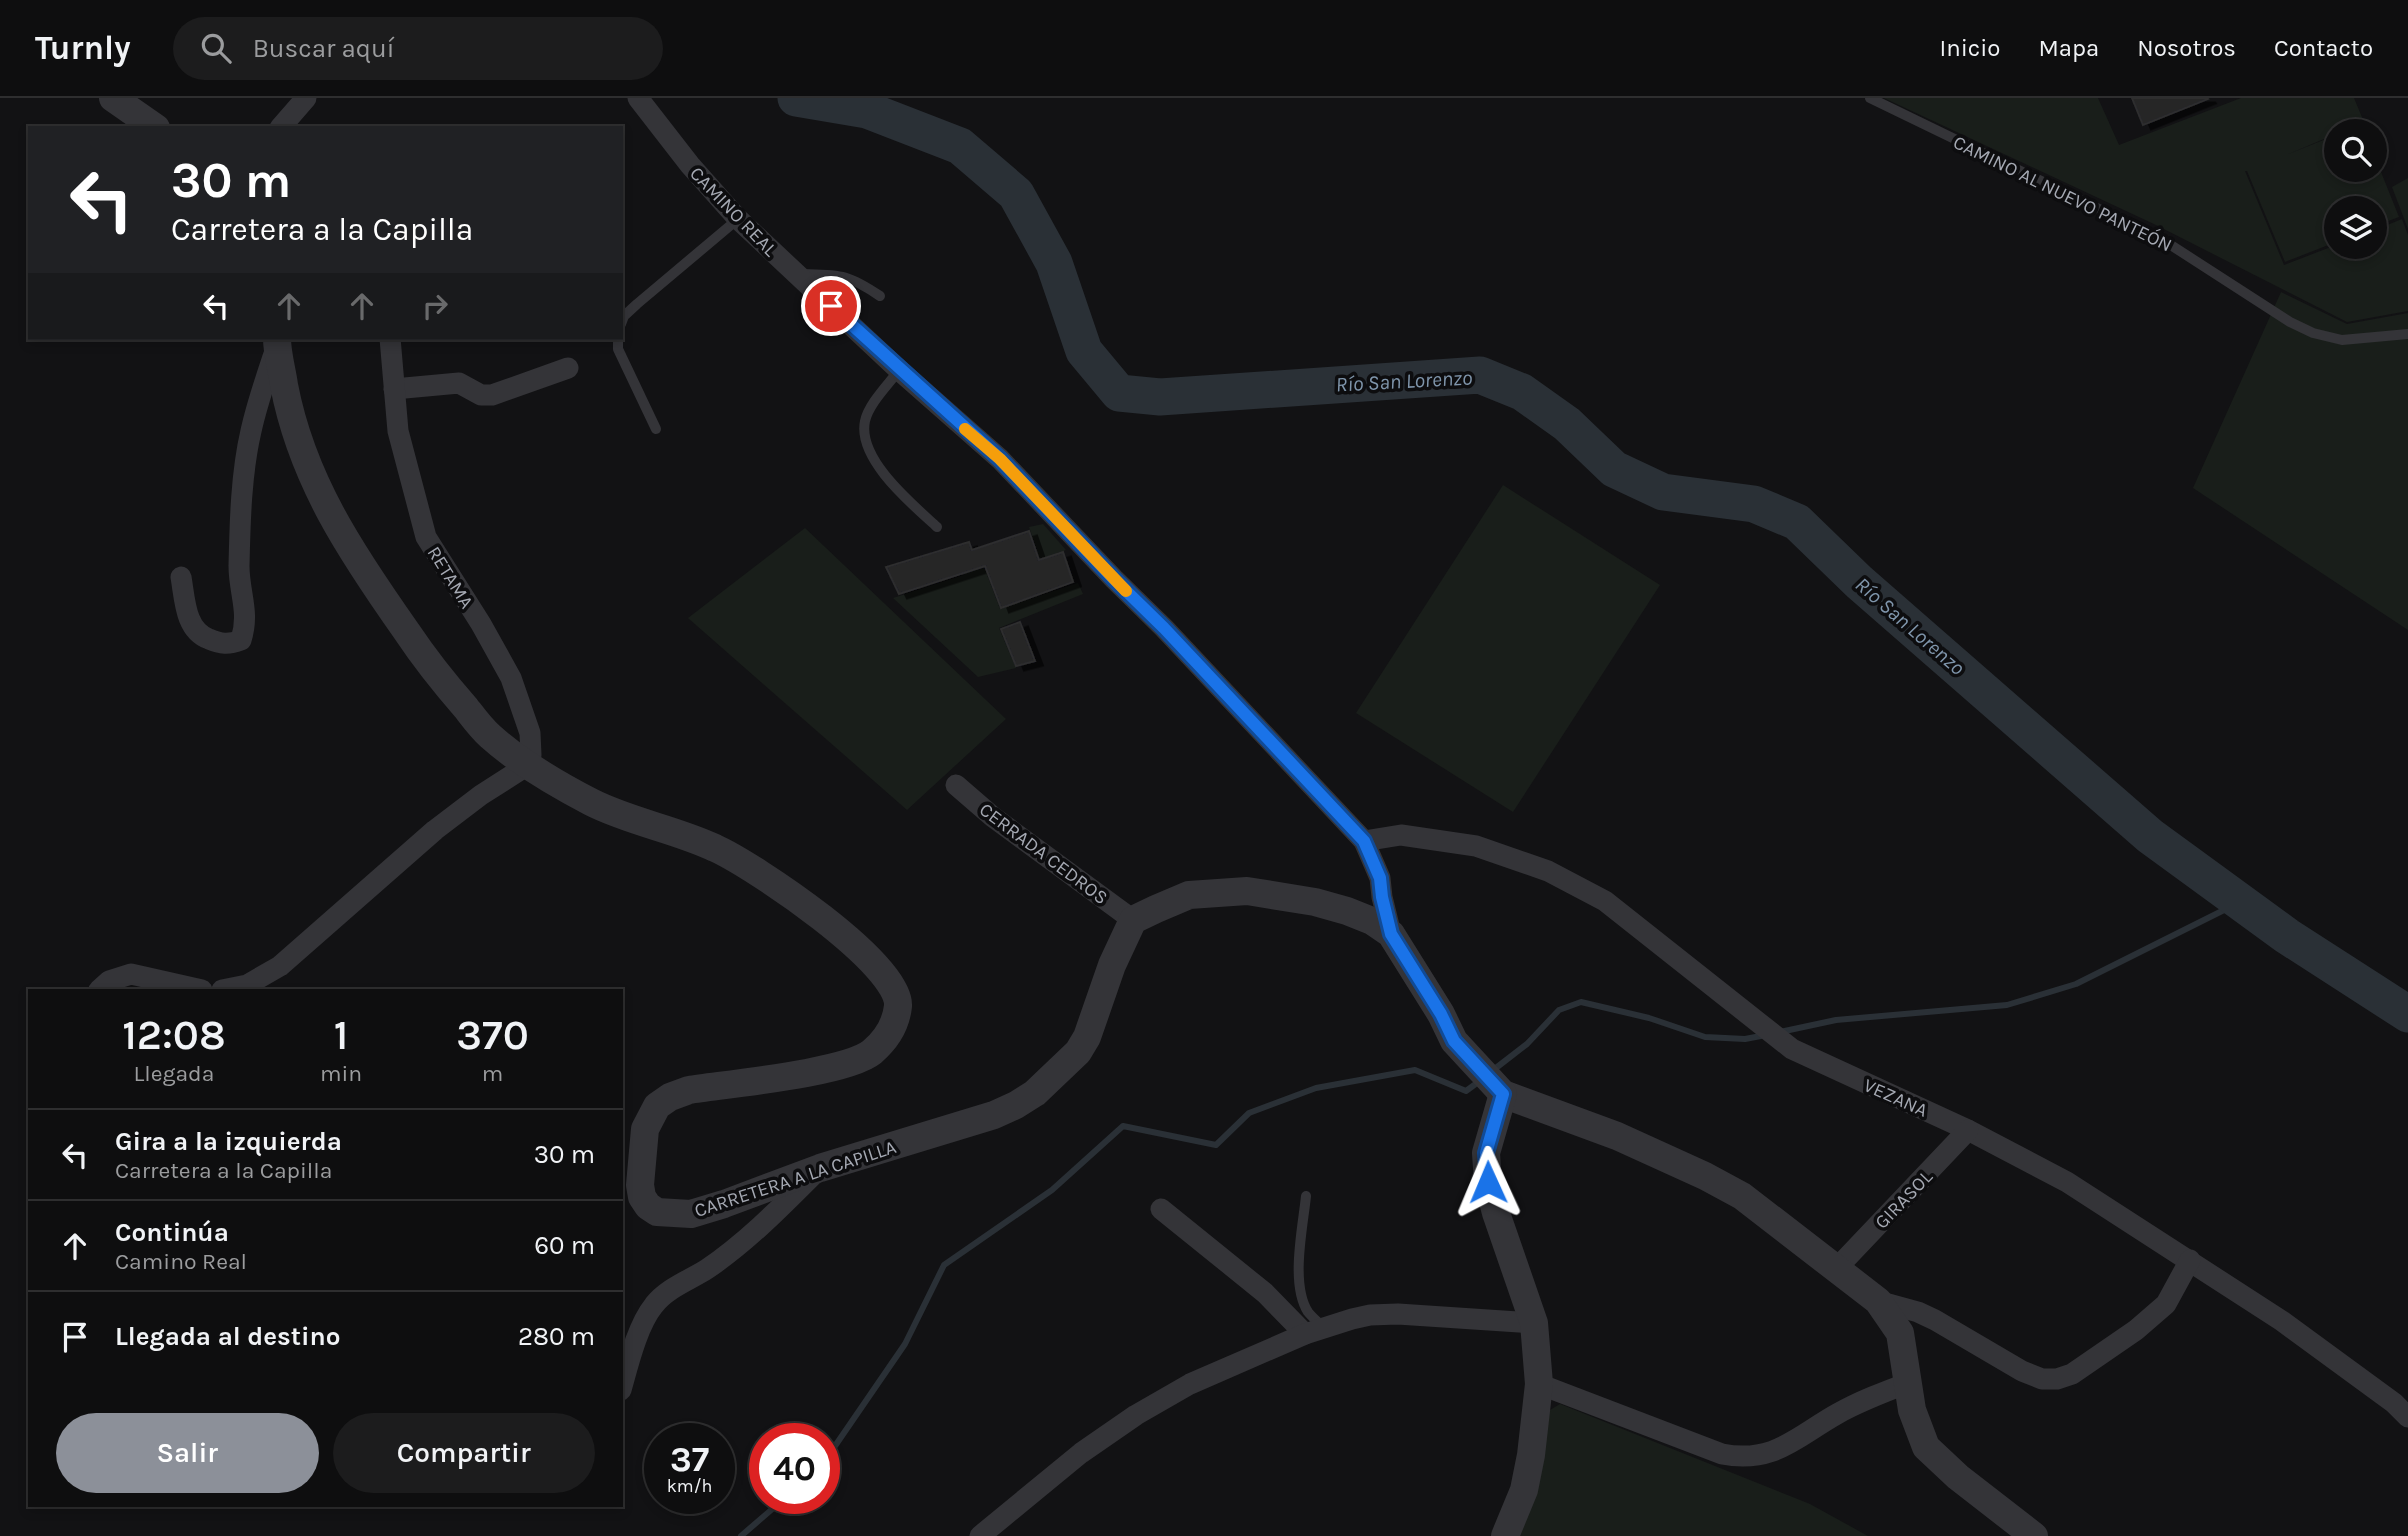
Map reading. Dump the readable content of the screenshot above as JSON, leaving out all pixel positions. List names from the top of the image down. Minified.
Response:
{"streets":{"street":["CAMINO REAL","RETAMA","CERRADA CEDROS","VEZANA","CARRETERA A LA CAPILLA","GIRASOL"],"lane":["CAMINO AL NUEVO PANTEÓN"]},"crossings":[["CAMINO REAL","VEZANA"],["RETAMA","CARRETERA A LA CAPILLA"],["CERRADA CEDROS","CARRETERA A LA CAPILLA"],["VEZANA","GIRASOL"]],"water":["Río San Lorenzo"],"page":{"header":"Turnly","search":"Buscar aquí","nav":["Inicio","Mapa","Nosotros","Contacto"],"turn":["30 m","Carretera a la Capilla"],"eta":["12:08","Llegada","1","min","370","m"],"list":[{"name":"Gira a la izquierda","note":"Carretera a la Capilla","value":"30 m"},{"name":"Continúa","note":"Camino Real","value":"60 m"},{"name":"Llegada al destino","value":"280 m"}],"buttons":["Salir","Compartir"],"speed":"37 km/h","limit":"40"}}
